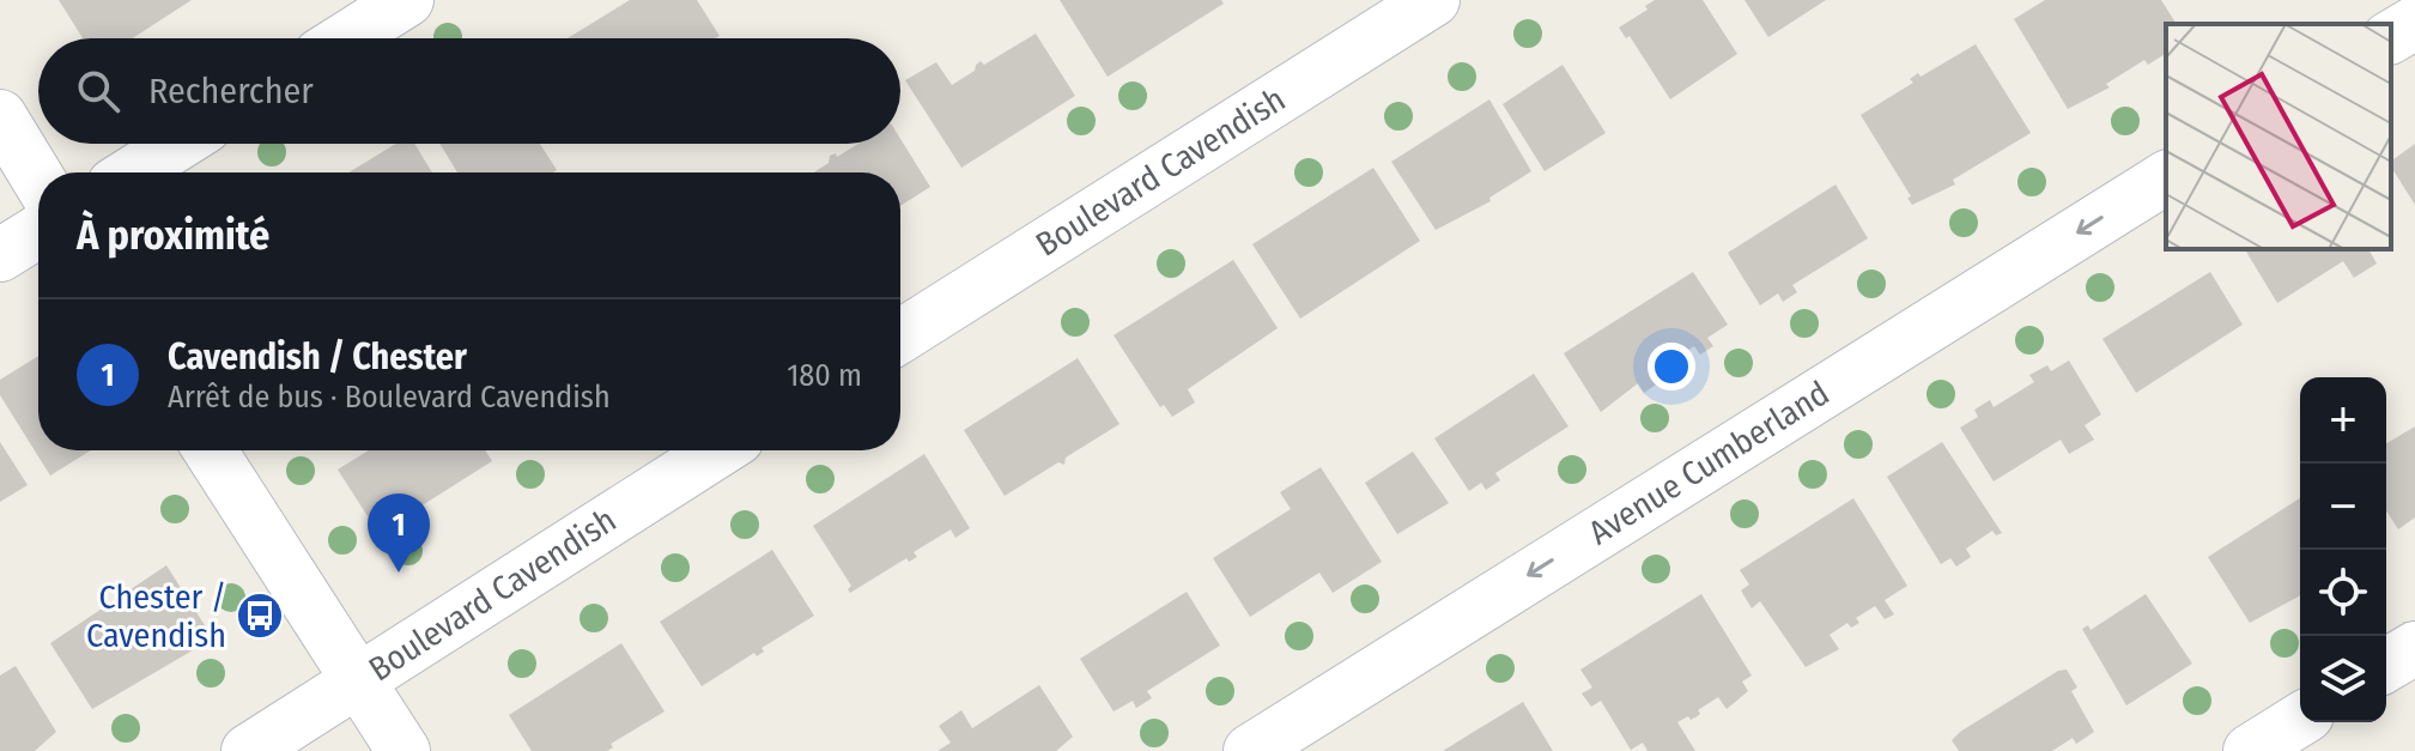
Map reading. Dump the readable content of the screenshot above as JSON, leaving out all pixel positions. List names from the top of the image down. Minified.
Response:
{"streets":{"street":["Boulevard Cavendish","Avenue Cumberland"]},"one_way":["Avenue Cumberland"],"places":{"bus stop":["Chester / Cavendish"]},"page":{"search":"Rechercher","heading":"À proximité","list":[{"mark":"1","name":"Cavendish / Chester","note":"Arrêt de bus · Boulevard Cavendish","value":"180 m"}],"map_buttons":["+","−"],"pins":"1"}}
